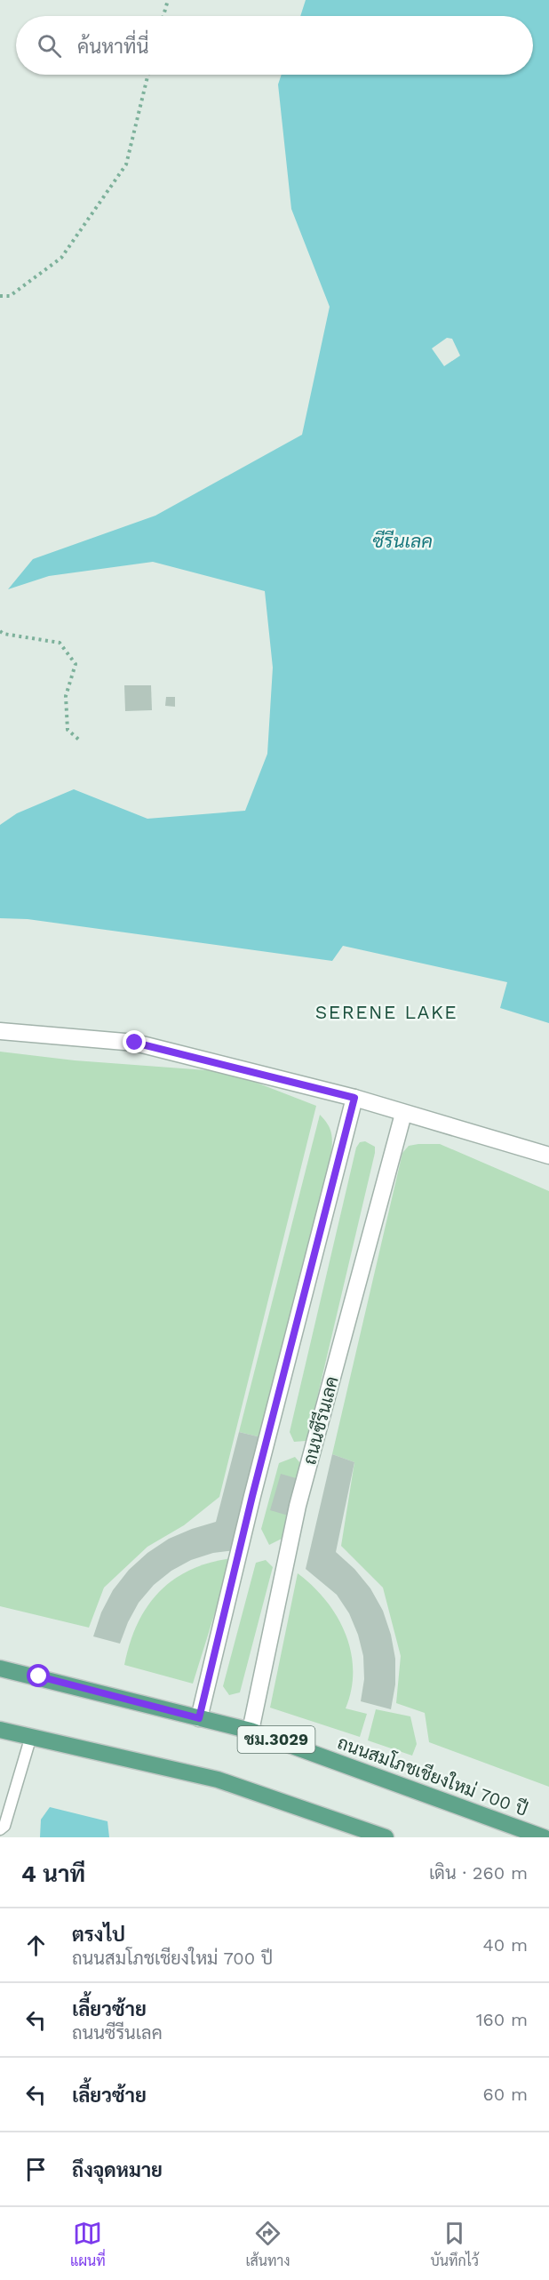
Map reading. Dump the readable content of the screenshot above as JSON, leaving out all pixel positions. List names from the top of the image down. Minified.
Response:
{"streets":{"main road":["ชม.3029","ถนนสมโภชเชียงใหม่ 700 ปี"],"street":["ถนนซีรีนเลค"]},"crossings":[["ถนนซีรีนเลค","ถนนสมโภชเชียงใหม่ 700 ปี"]],"districts":["SERENE LAKE"],"water":["ซีรีนเลค"],"page":{"search":"ค้นหาที่นี่","heading":["4 นาที","เดิน · 260 m"],"list":[["ตรงไป","ถนนสมโภชเชียงใหม่ 700 ปี","40 m"],["เลี้ยวซ้าย","ถนนซีรีนเลค","160 m"],["เลี้ยวซ้าย","60 m"],"ถึงจุดหมาย"],"nav":["แผนที่","เส้นทาง","บันทึกไว้"]}}
